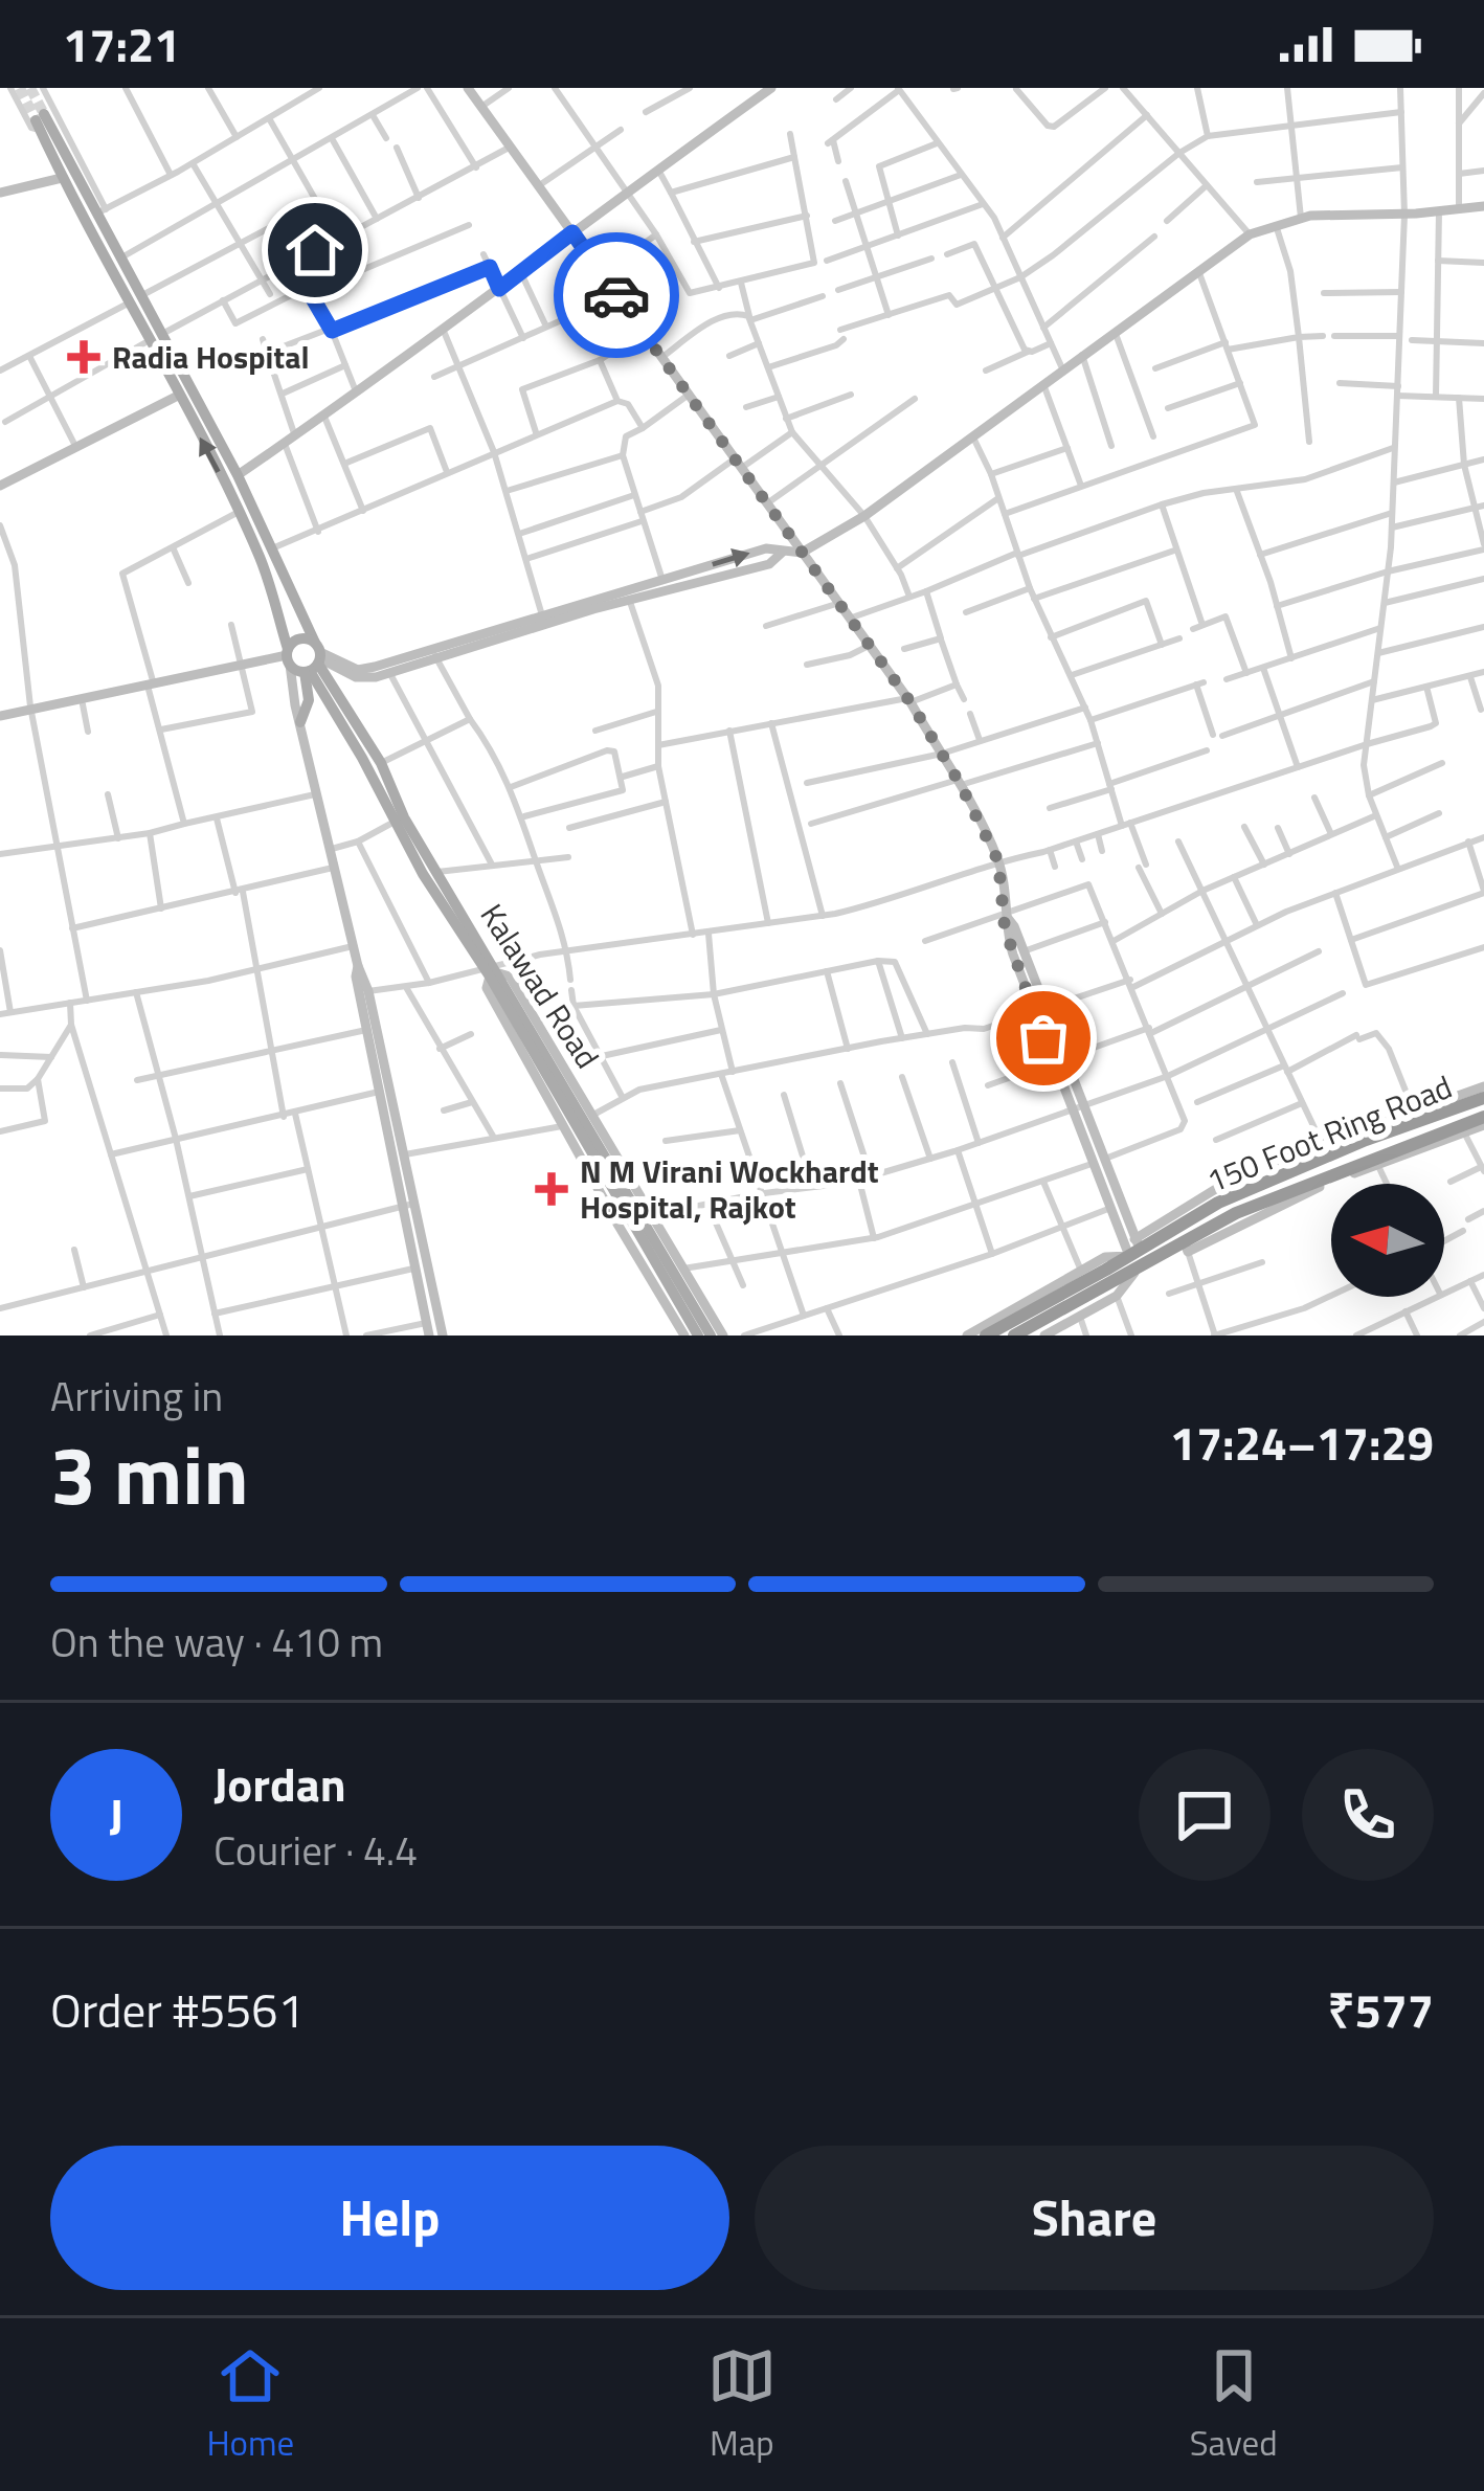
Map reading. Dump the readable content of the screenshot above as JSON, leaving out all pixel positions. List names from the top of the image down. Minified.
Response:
{"streets":{"highway":["150 Foot Ring Road"],"main road":["Kalawad Road"]},"places":{"health":["Radia Hospital","N M Virani Wockhardt Hospital, Rajkot"]},"north":"left","page":{"status":"17:21","heading":["3 min","Arriving in","17:24–17:29"],"panel":["Jordan","Courier · 4.4","Order #5561","₹577"],"bar":"On the way · 410 m","round":"J","buttons":["Help","Share"],"tabs":["Home","Map","Saved"]}}
